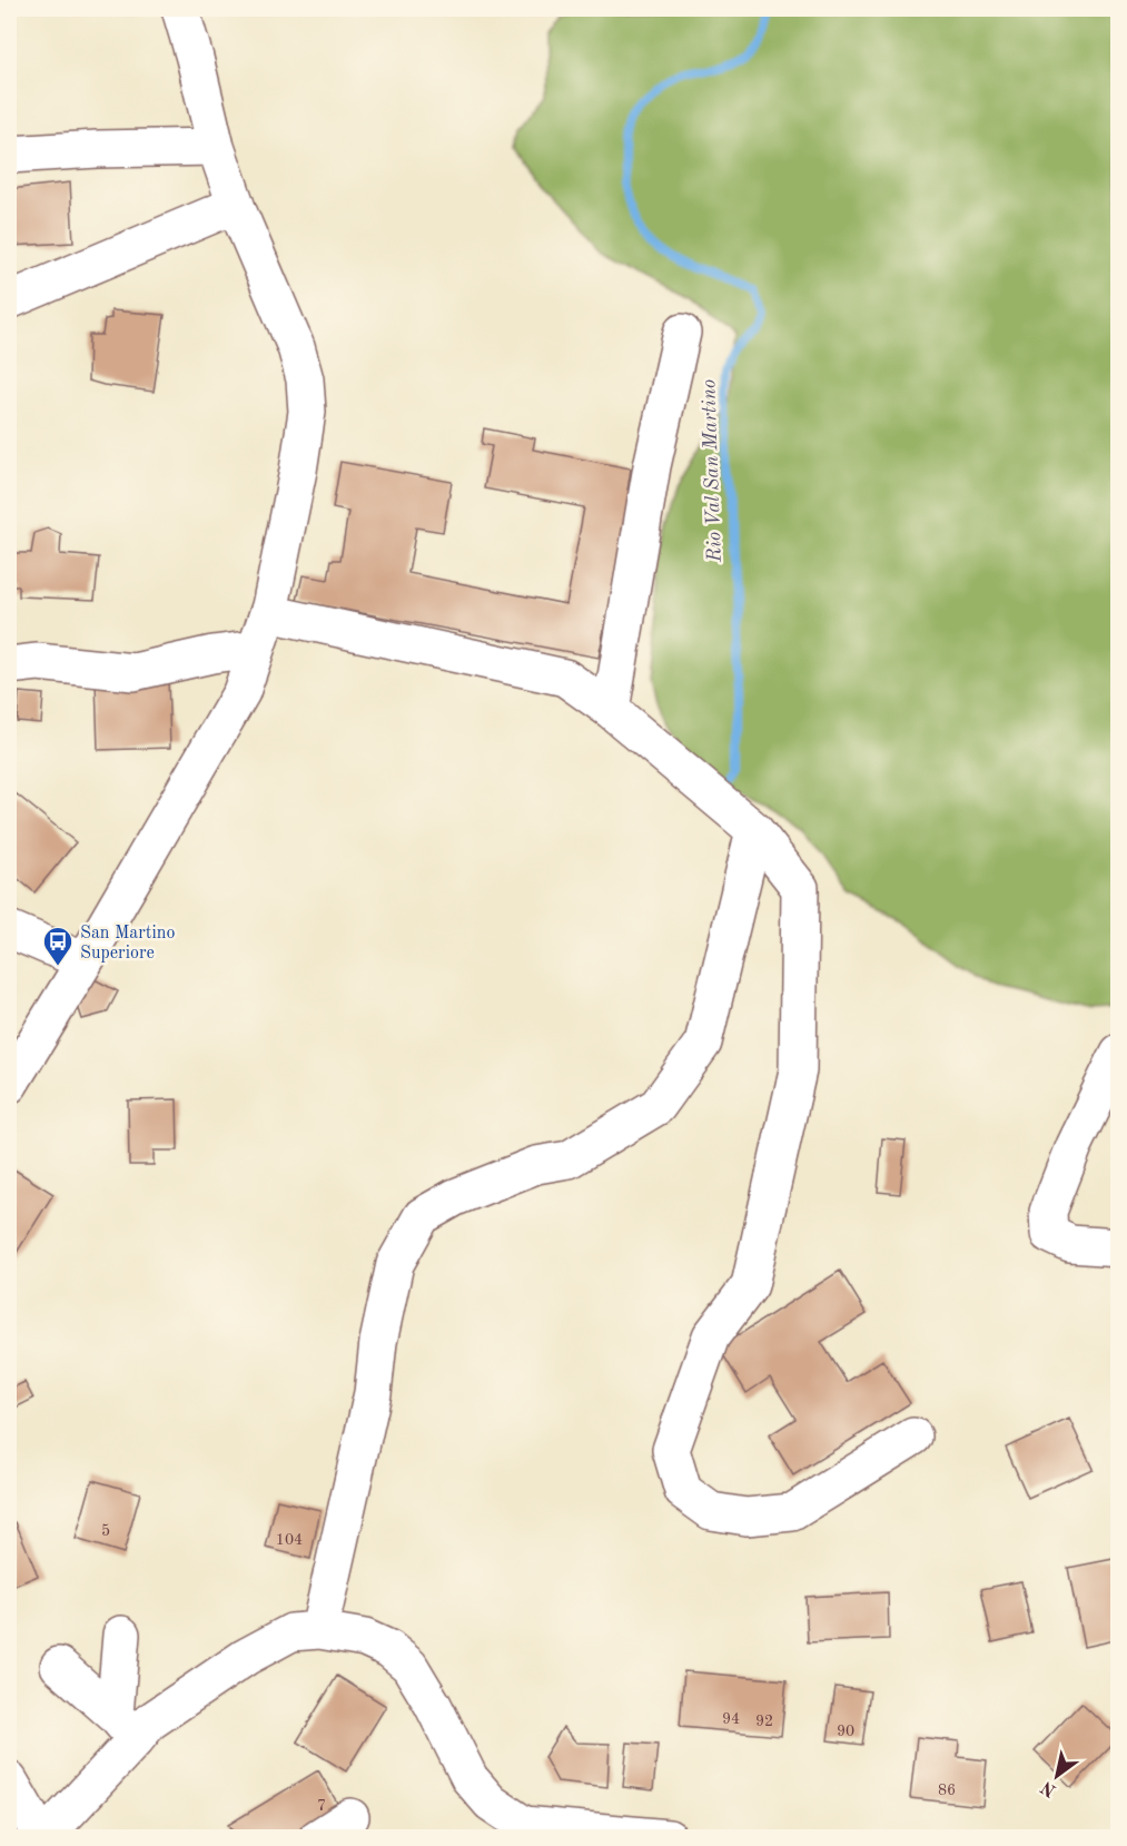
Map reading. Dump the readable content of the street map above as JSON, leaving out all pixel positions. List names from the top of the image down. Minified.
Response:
{"water":["Rio Val San Martino"],"places":{"bus stop":["San Martino Superiore"]},"house_numbers":["5","104","94","92","90","86","7"],"north":"bottom left"}
